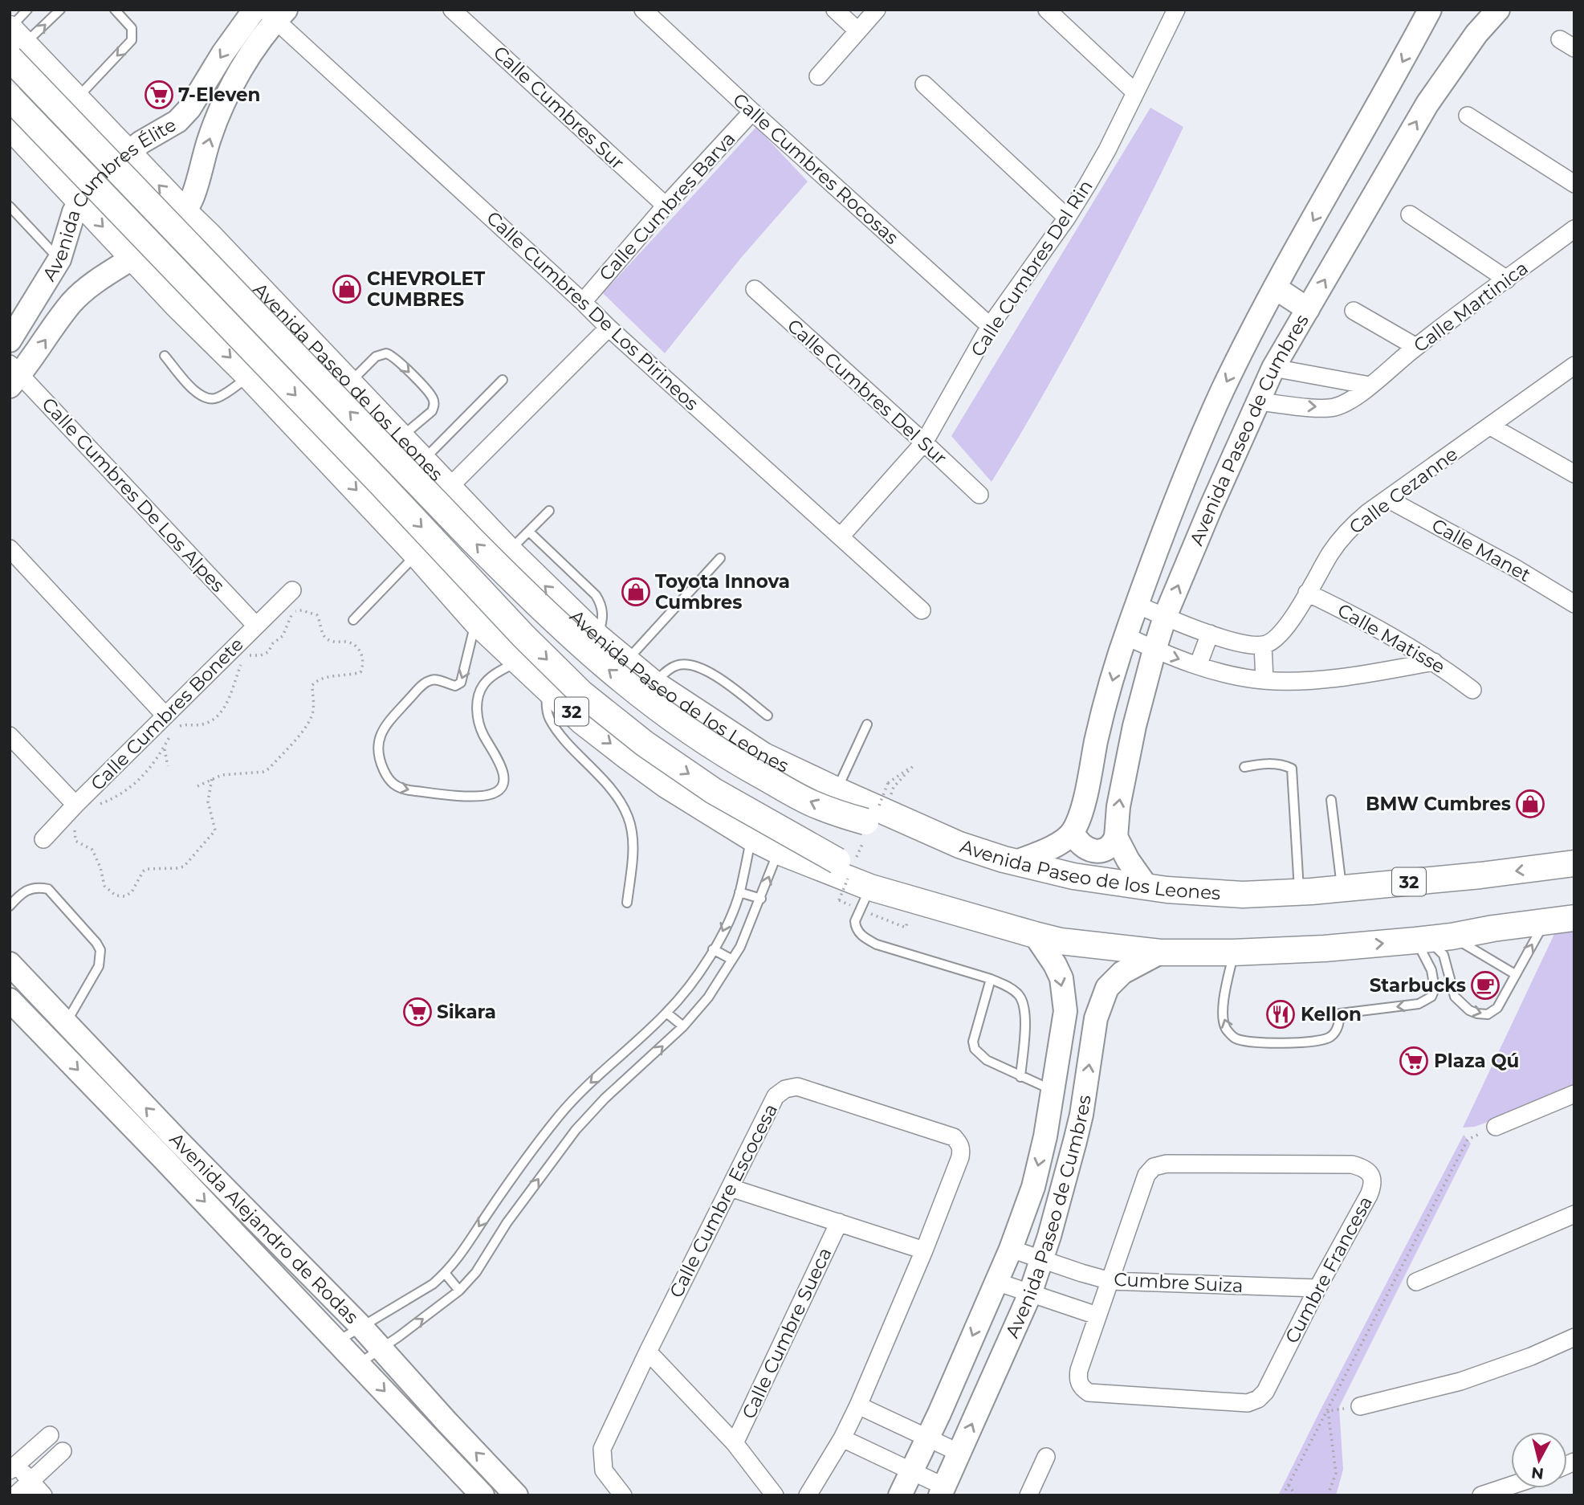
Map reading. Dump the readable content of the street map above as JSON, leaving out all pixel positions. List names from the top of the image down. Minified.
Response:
{"streets":{"main road":["Avenida Paseo de los Leones","32"],"street":["Calle Cumbres Sur","Calle Cumbres Rocosas","Avenida Cumbres Élite","Calle Cumbres Barva","Calle Cumbres Del Rin","Calle Martinica","Calle Cumbres De Los Pirineos","Calle Cumbres Del Sur","Avenida Paseo de Cumbres","Calle Cezanne","Calle Cumbres De Los Alpes","Calle Manet","Calle Matisse","Calle Cumbres Bonete","Calle Cumbre Escocesa","Avenida Alejandro de Rodas","Cumbre Francesa","Cumbre Suiza","Calle Cumbre Sueca"]},"crossings":[["Calle Cumbres Sur","Calle Cumbres Barva"],["Calle Cumbres Rocosas","Calle Cumbres Barva"],["Calle Cumbres Rocosas","Calle Cumbres Del Rin"],["Avenida Cumbres Élite","Calle Cumbres De Los Pirineos"],["Avenida Cumbres Élite","Avenida Paseo de los Leones"],["Avenida Cumbres Élite","Calle Cumbres De Los Alpes"],["Avenida Cumbres Élite","32"],["Calle Cumbres Barva","Calle Cumbres De Los Pirineos"],["Calle Cumbres Del Rin","Calle Cumbres De Los Pirineos"],["Calle Cumbres Del Rin","Calle Cumbres Del Sur"],["Calle Martinica","Avenida Paseo de Cumbres"],["Avenida Paseo de Cumbres","32"],["Avenida Paseo de Cumbres","Cumbre Suiza"],["Calle Cezanne","Calle Manet"],["Calle Cezanne","Calle Matisse"],["Calle Cumbres De Los Alpes","Calle Cumbres Bonete"],["Cumbre Francesa","Cumbre Suiza"]],"places":{"supermarket":["7-Eleven","Sikara","Plaza Qú"],"shop":["CHEVROLET CUMBRES","Toyota Innova Cumbres","BMW Cumbres"],"cafe":["Starbucks"],"restaurant":["Kellon"]},"north":"bottom"}
